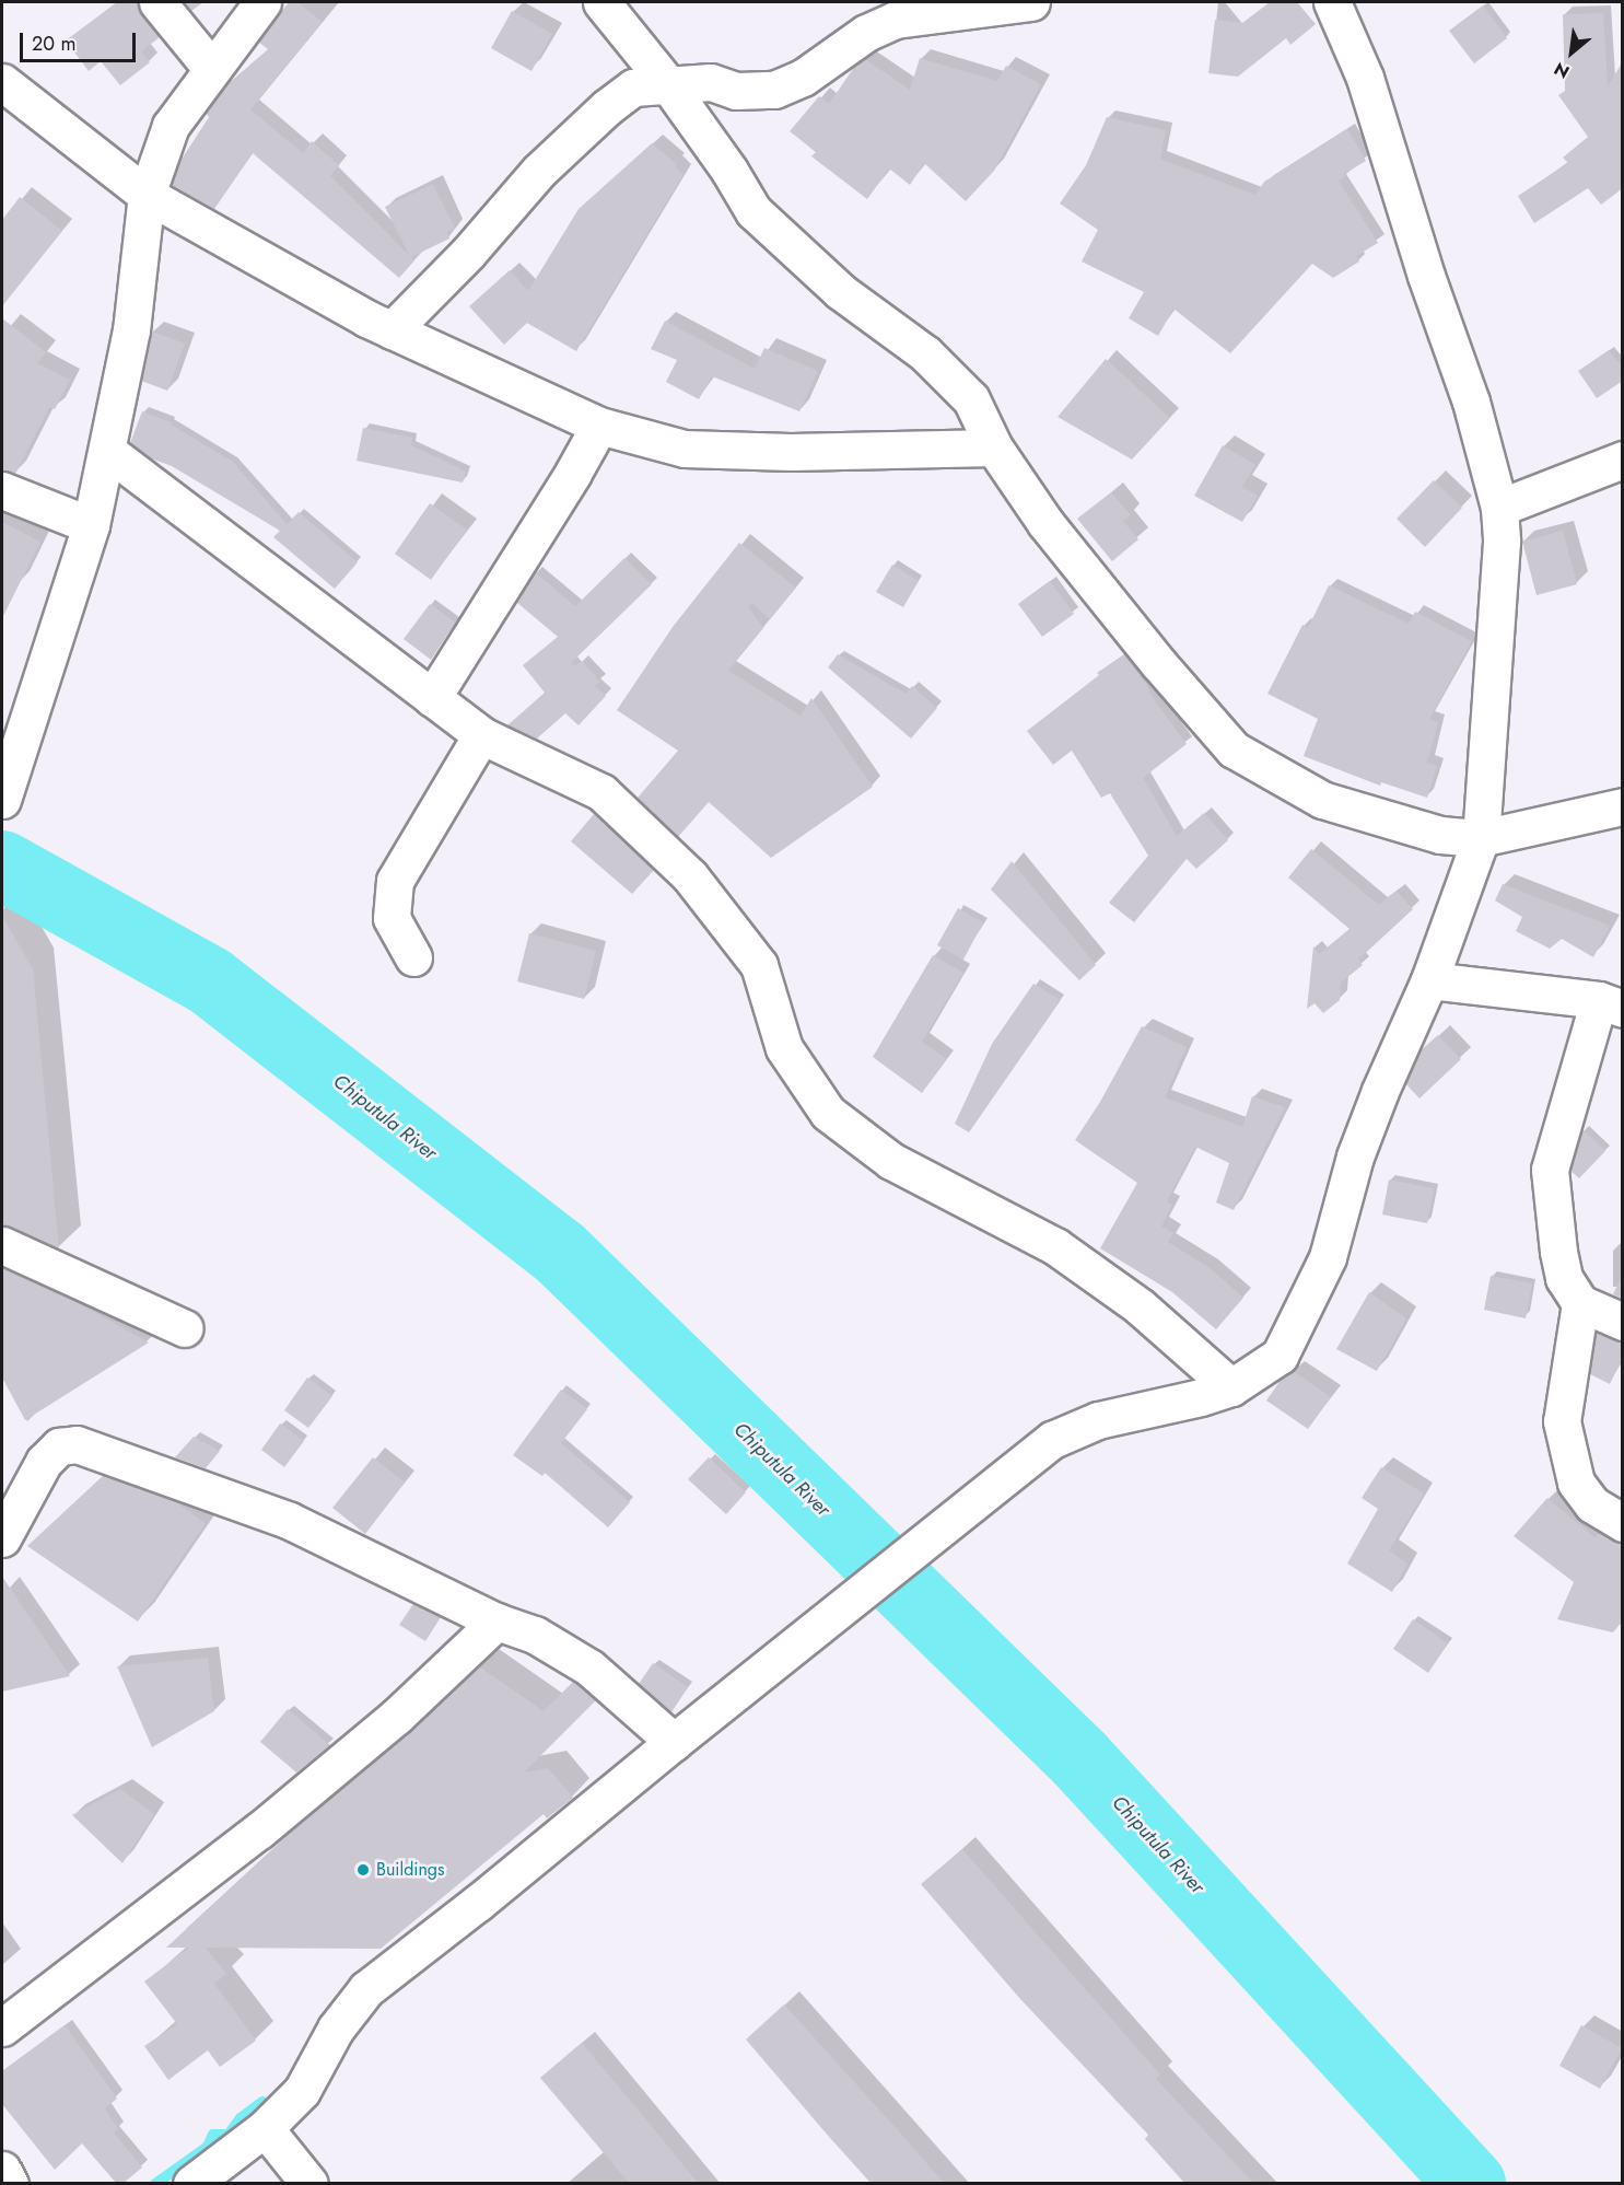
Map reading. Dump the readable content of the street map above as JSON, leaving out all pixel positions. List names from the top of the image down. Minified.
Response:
{"water":["Chiputula River"],"places":["Buildings"],"scale_bar":"20 m","north":"bottom left"}
